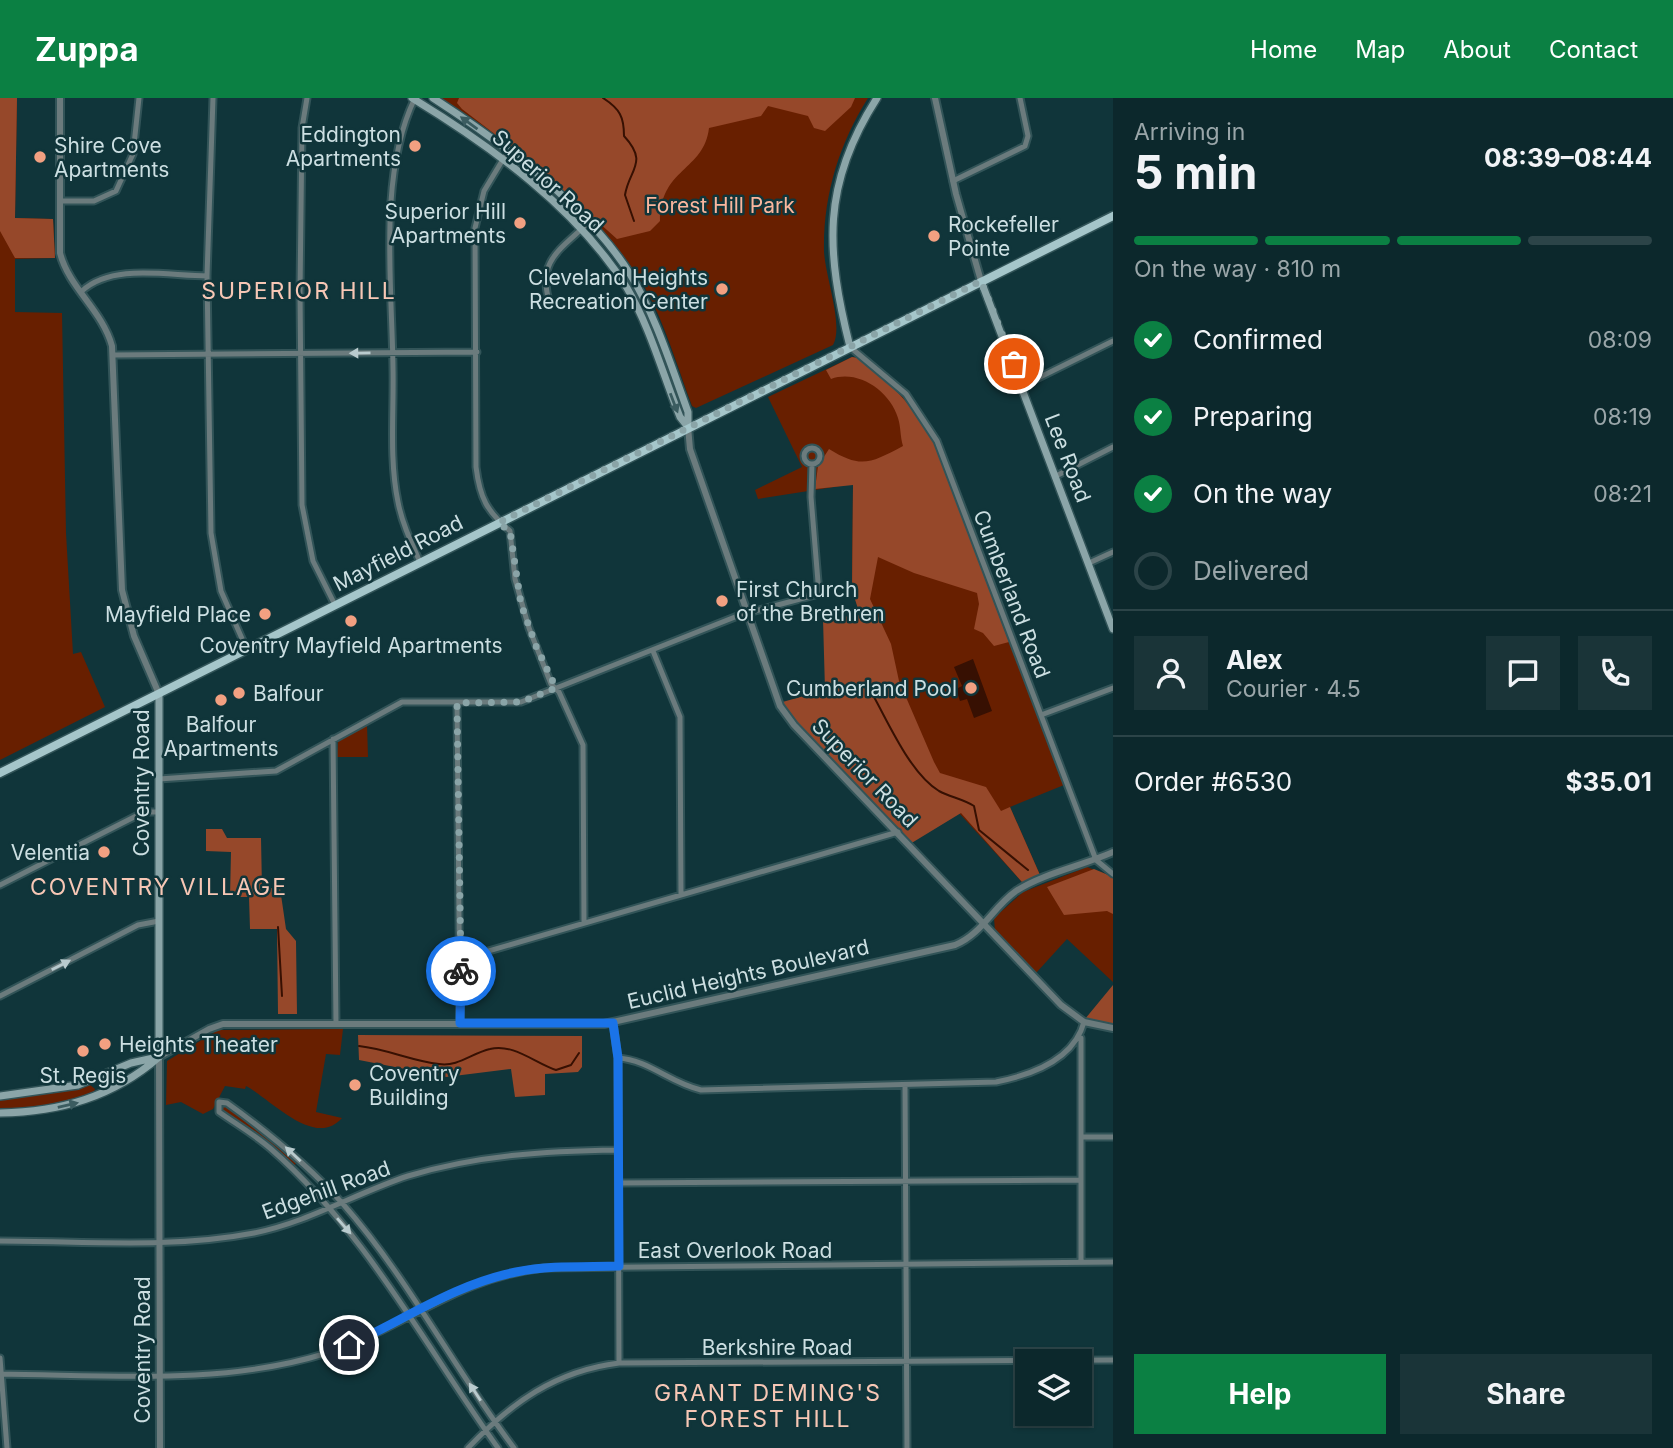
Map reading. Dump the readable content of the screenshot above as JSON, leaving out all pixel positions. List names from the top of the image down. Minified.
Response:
{"streets":{"main road":["Superior Road","Lee Road","Mayfield Road","Coventry Road","Euclid Heights Boulevard"],"street":["Cumberland Road","Edgehill Road","East Overlook Road","Berkshire Road"]},"crossings":[["Superior Road","Mayfield Road"],["Superior Road","Euclid Heights Boulevard"],["Lee Road","Mayfield Road"],["Mayfield Road","Cumberland Road"],["Mayfield Road","Coventry Road"],["Cumberland Road","Euclid Heights Boulevard"],["Coventry Road","Euclid Heights Boulevard"],["Coventry Road","Edgehill Road"],["Coventry Road","East Overlook Road"]],"districts":["SUPERIOR HILL","COVENTRY VILLAGE","GRANT DEMING'S FOREST HILL"],"parks":["Forest Hill Park"],"places":["Eddington Apartments","Shire Cove Apartments","Superior Hill Apartments","Rockefeller Pointe","Cleveland Heights Recreation Center","First Church of the Brethren","Mayfield Place","Coventry Mayfield Apartments","Cumberland Pool","Balfour","Balfour Apartments","Velentia","Heights Theater","St. Regis","Coventry Building"],"page":{"header":"Zuppa","nav":["Home","Map","About","Contact"],"heading":["5 min","Arriving in","08:39–08:44"],"panel":["Alex","Courier · 4.5","Order #6530","$35.01"],"bar":"On the way · 810 m","list":[["Confirmed","08:09"],["Preparing","08:19"],["On the way","08:21"],"Delivered"],"buttons":["Help","Share"]}}
